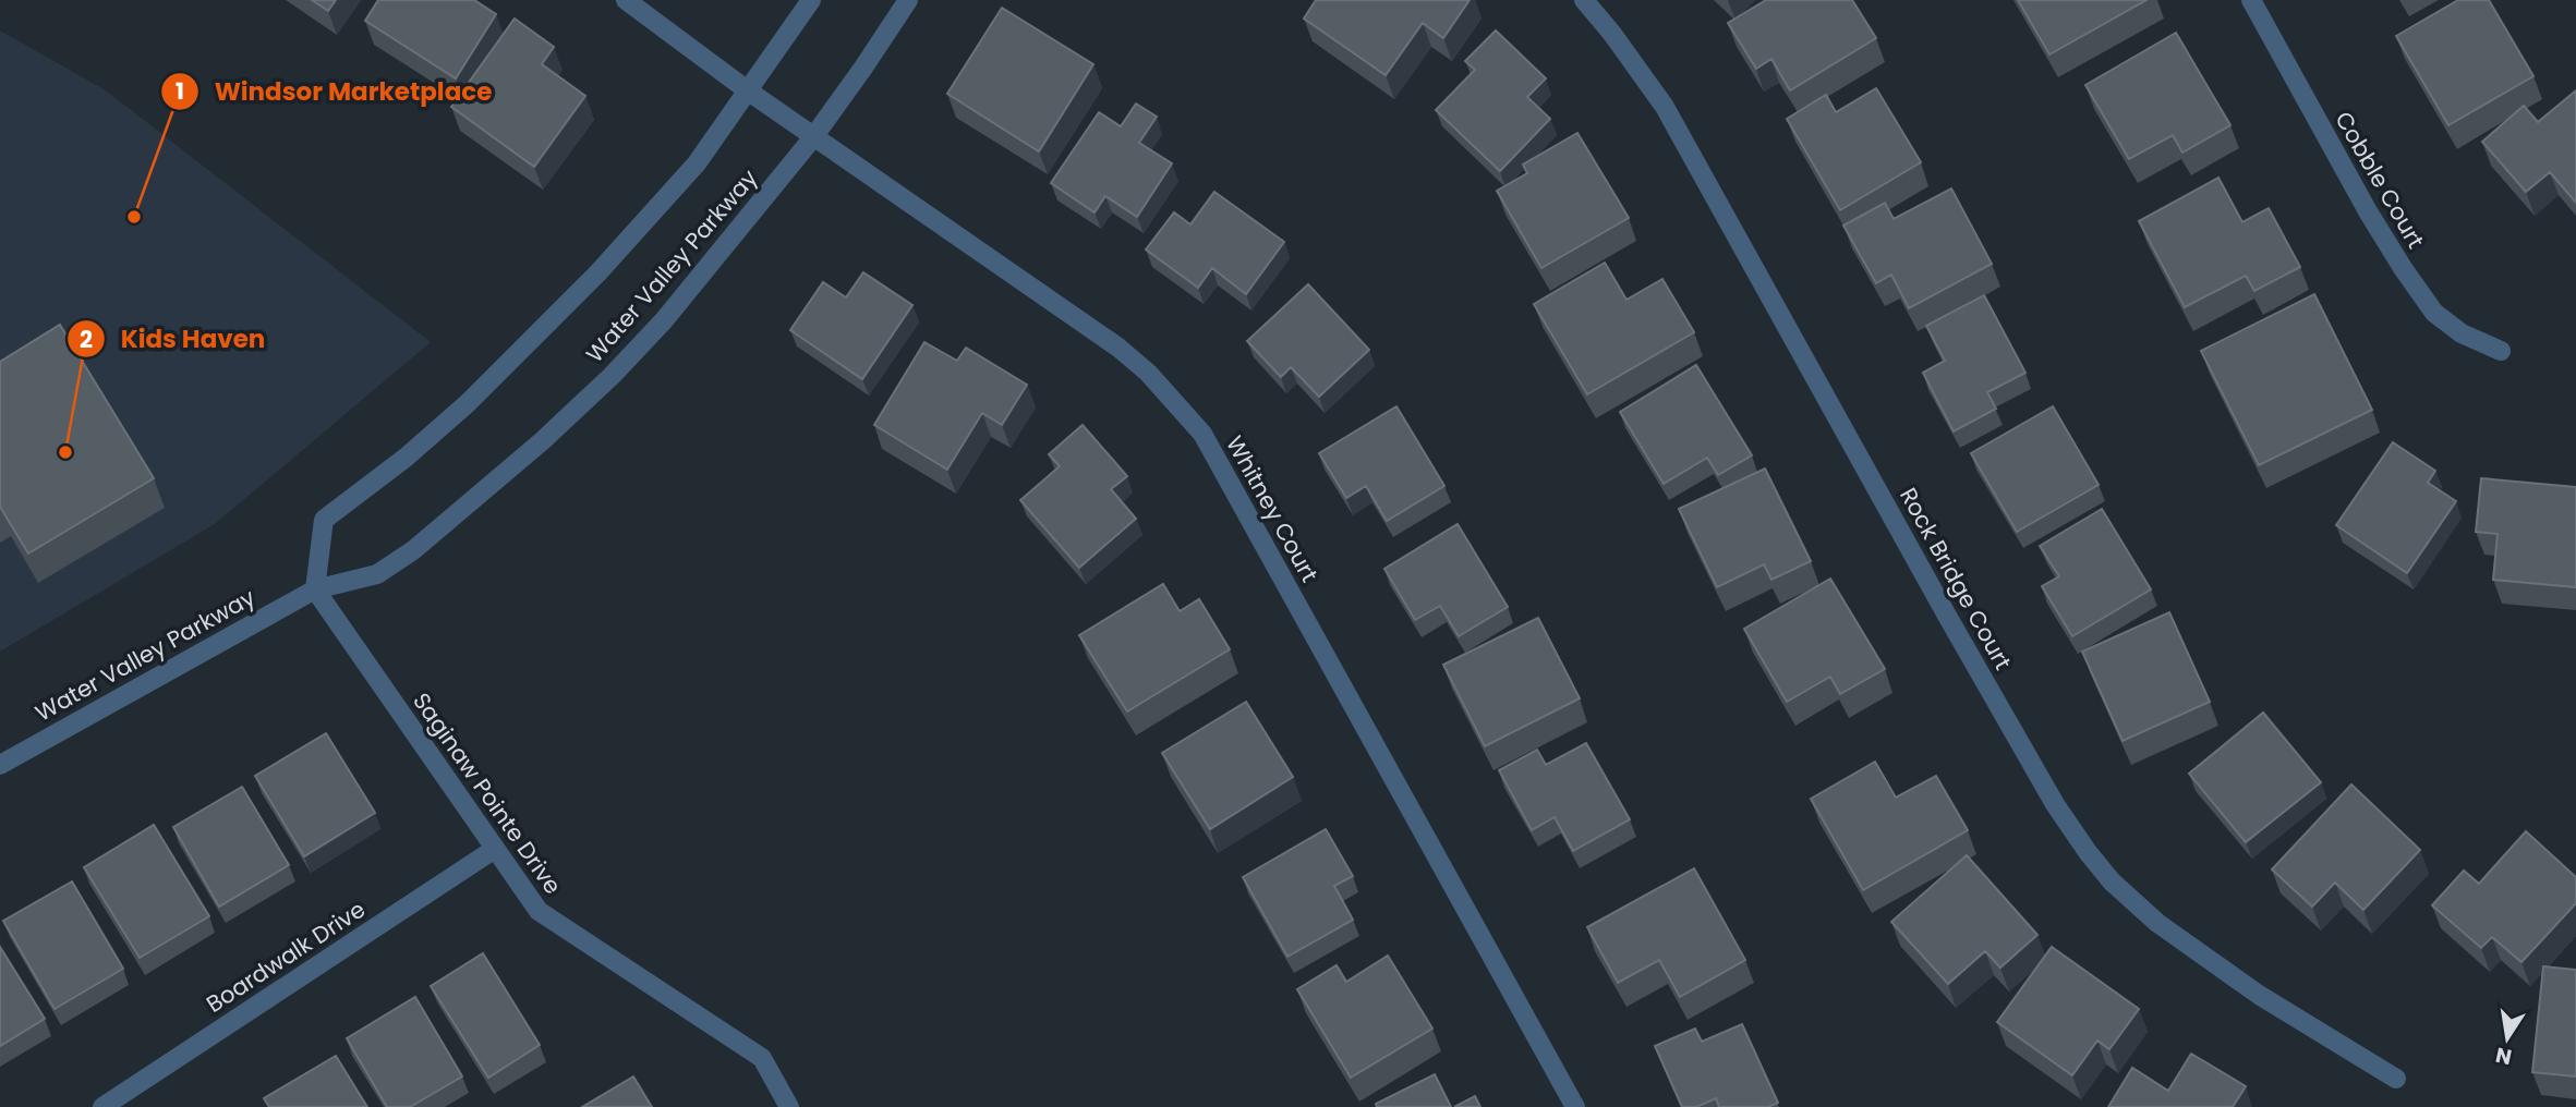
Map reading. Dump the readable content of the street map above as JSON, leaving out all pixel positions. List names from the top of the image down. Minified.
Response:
{"streets":{"street":["Cobble Court","Water Valley Parkway","Whitney Court","Rock Bridge Court","Saginaw Pointe Drive","Boardwalk Drive"]},"crossings":[["Water Valley Parkway","Whitney Court"],["Water Valley Parkway","Saginaw Pointe Drive"],["Saginaw Pointe Drive","Boardwalk Drive"]],"places":["Windsor Marketplace","Kids Haven"],"north":"bottom"}
